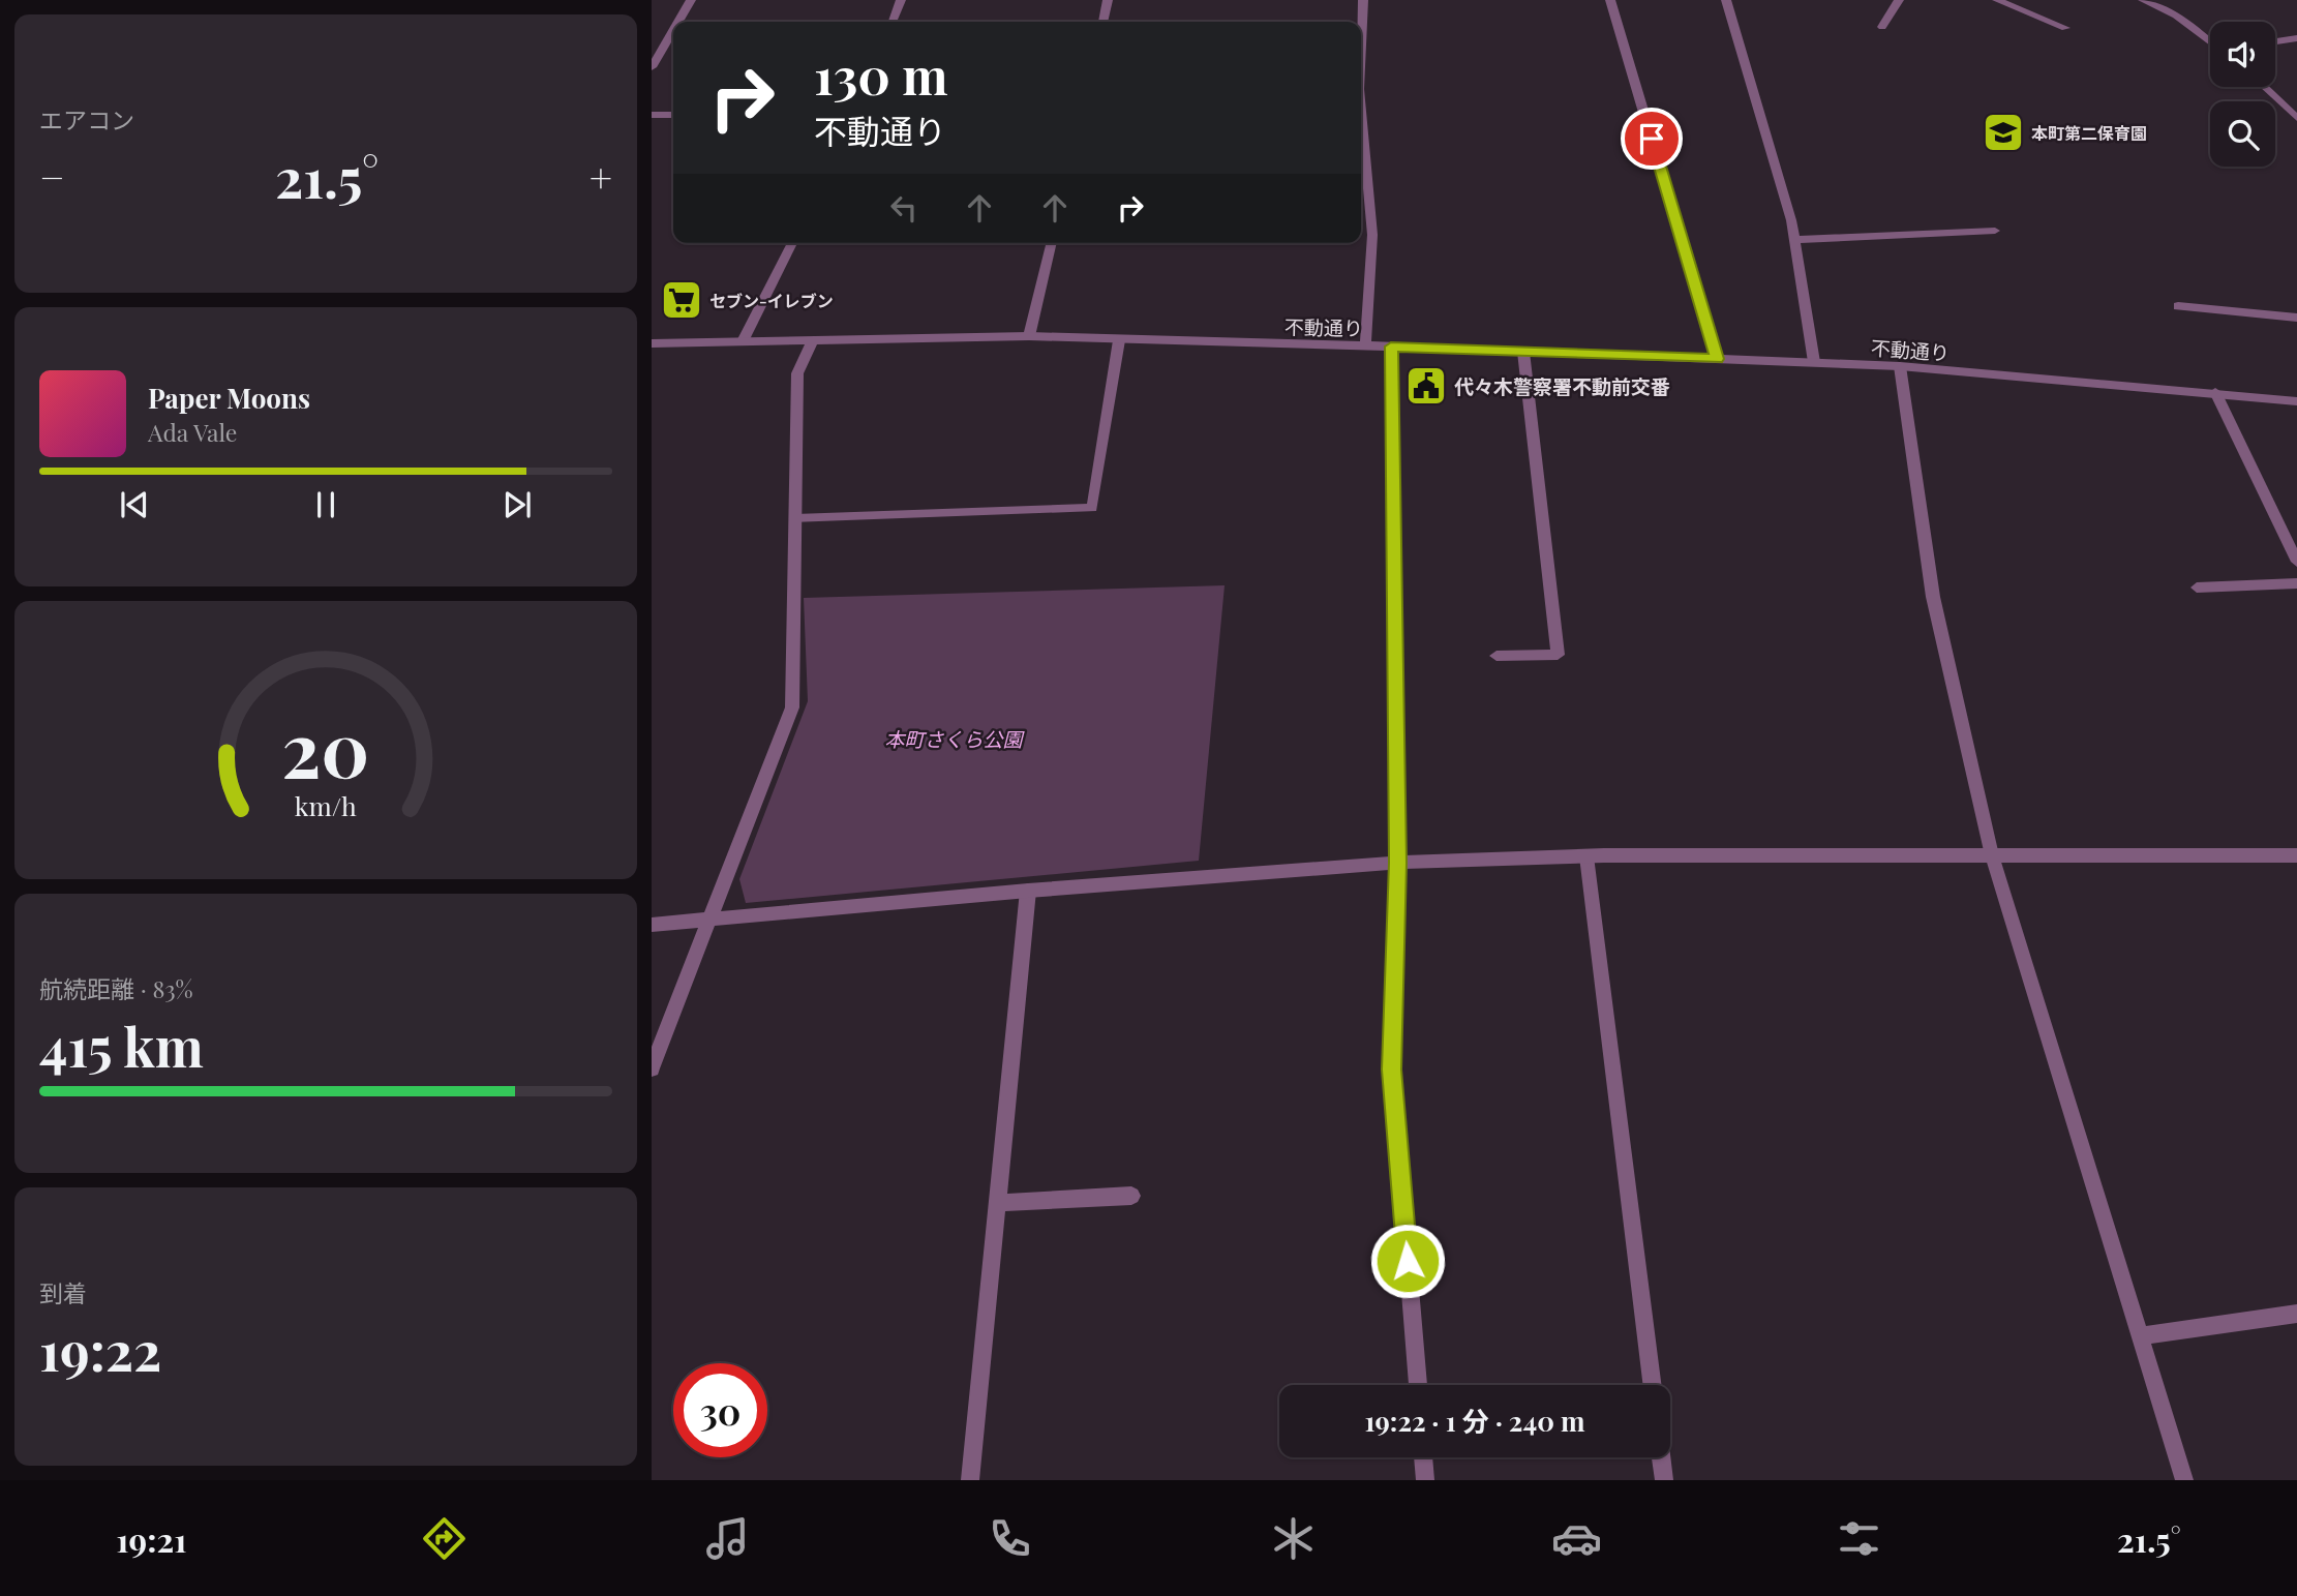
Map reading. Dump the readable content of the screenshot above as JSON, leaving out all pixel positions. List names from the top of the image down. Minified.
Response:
{"streets":{"street":["不動通り"]},"parks":["本町さくら公園"],"places":{"school or university":["本町第二保育園"],"supermarket":["セブン-イレブン"],"public building":["代々木警察署不動前交番"]},"page":{"tile":["エアコン",["航続距離 · 83%","415 km"],["到着","19:22"]],"turn":["130 m","不動通り"],"heat":["−","21.5°","+"],"song":["Paper Moons","Ada Vale"],"limit":"30","trip":"19:22 · 1 分 · 240 m","tabs":["19:21","21.5°"],"gauge":["20","km/h"]}}
